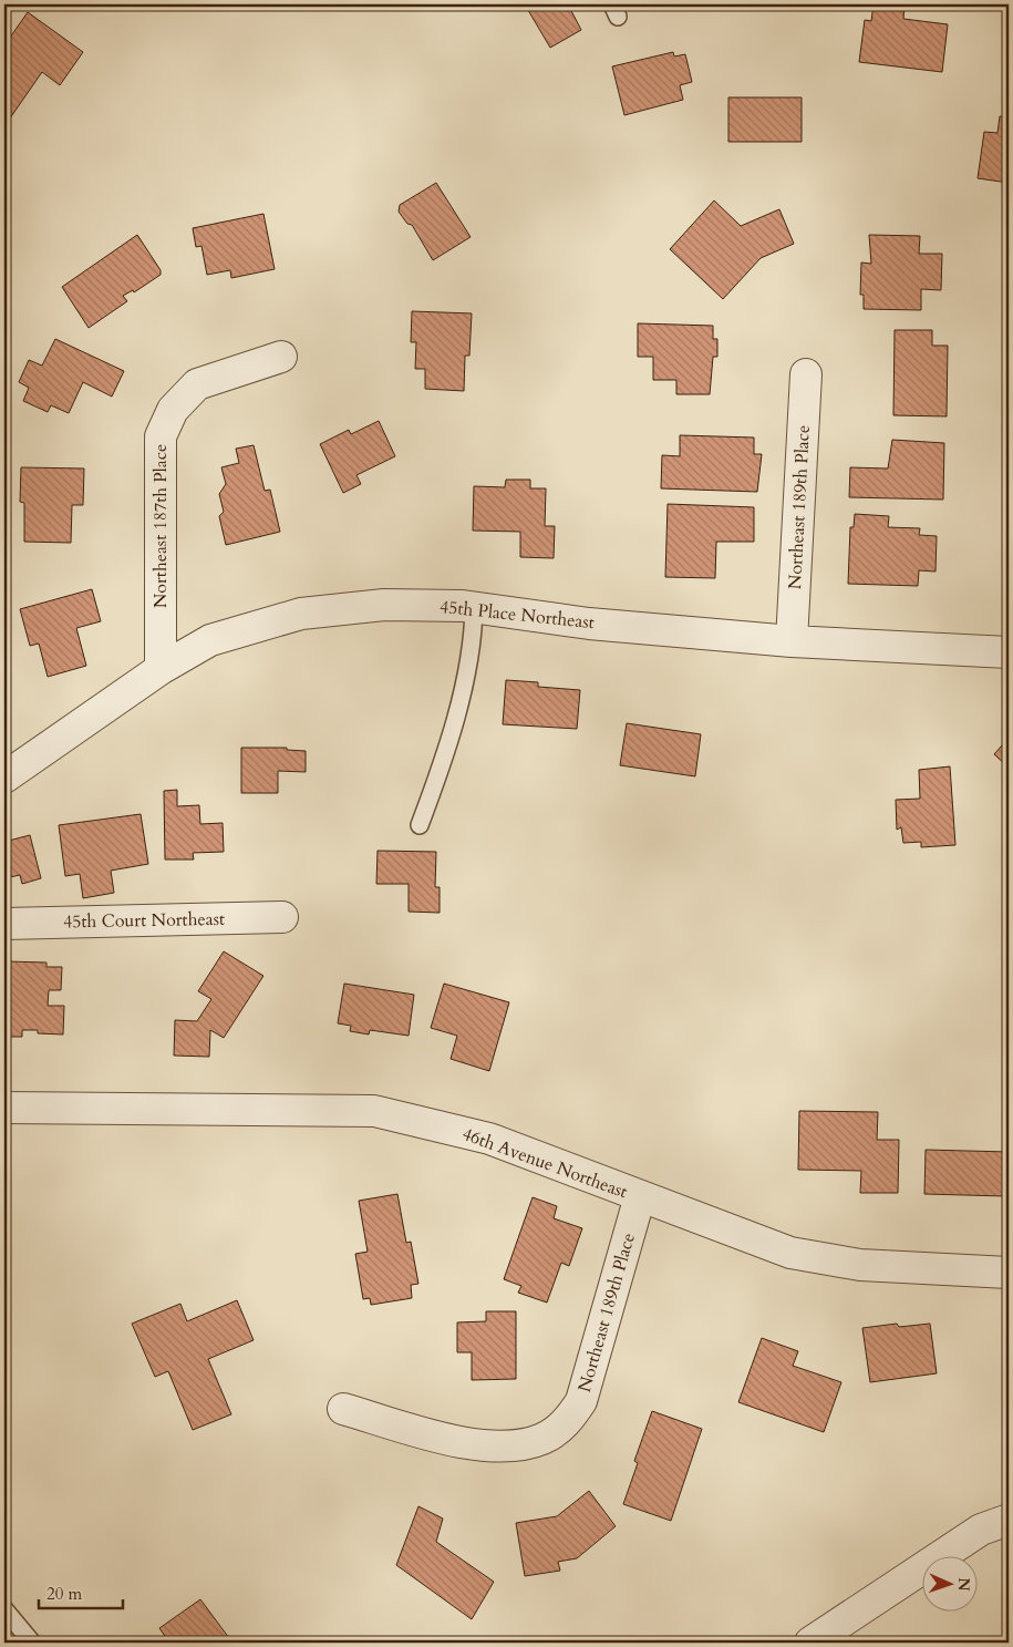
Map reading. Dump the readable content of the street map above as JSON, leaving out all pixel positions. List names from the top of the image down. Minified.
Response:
{"streets":{"street":["Northeast 189th Place","Northeast 187th Place","45th Place Northeast","45th Court Northeast","46th Avenue Northeast"]},"crossings":[["Northeast 189th Place","45th Place Northeast"],["Northeast 189th Place","46th Avenue Northeast"],["Northeast 187th Place","45th Place Northeast"]],"scale_bar":"20 m","north":"right"}
